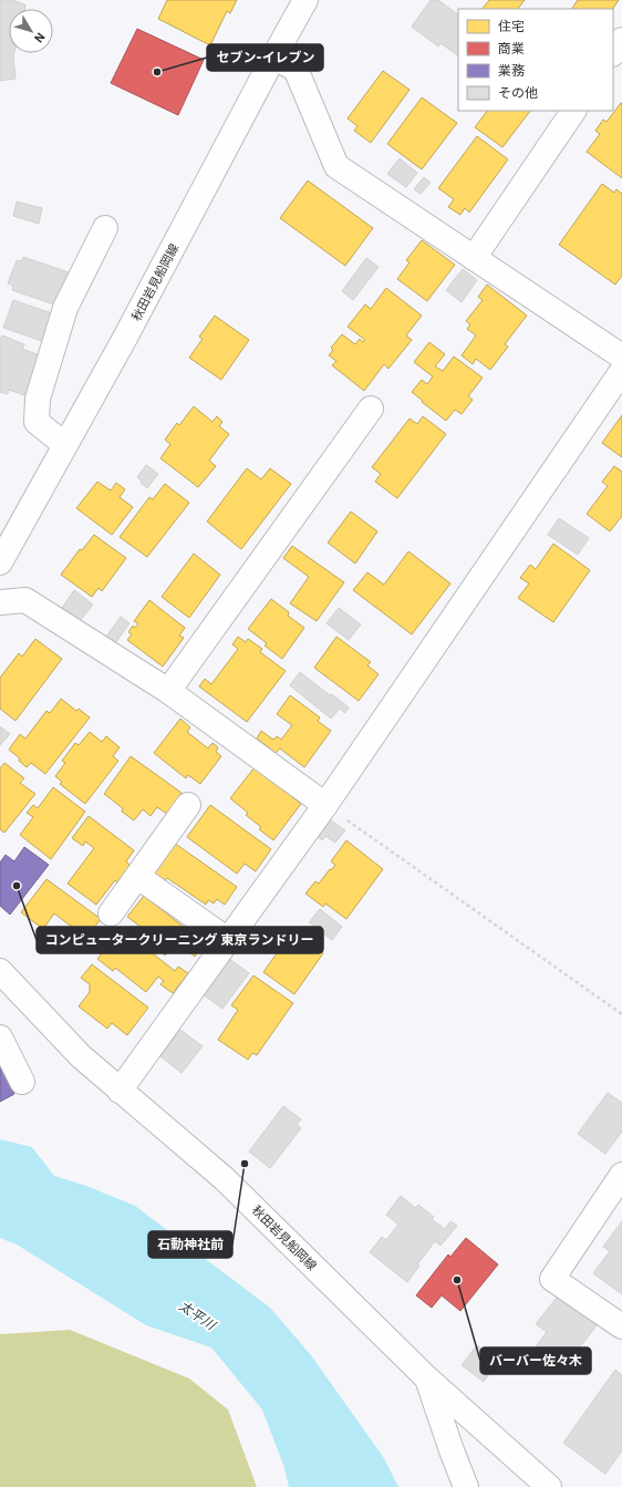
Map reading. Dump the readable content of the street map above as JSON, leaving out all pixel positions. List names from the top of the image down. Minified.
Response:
{"streets":{"street":["秋田岩見船岡線"]},"water":["太平川"],"places":["セブン-イレブン","コンピュータークリーニング 東京ランドリー","石動神社前","バーバー佐々木"],"legend":["住宅","商業","業務","その他"],"north":"bottom right"}
